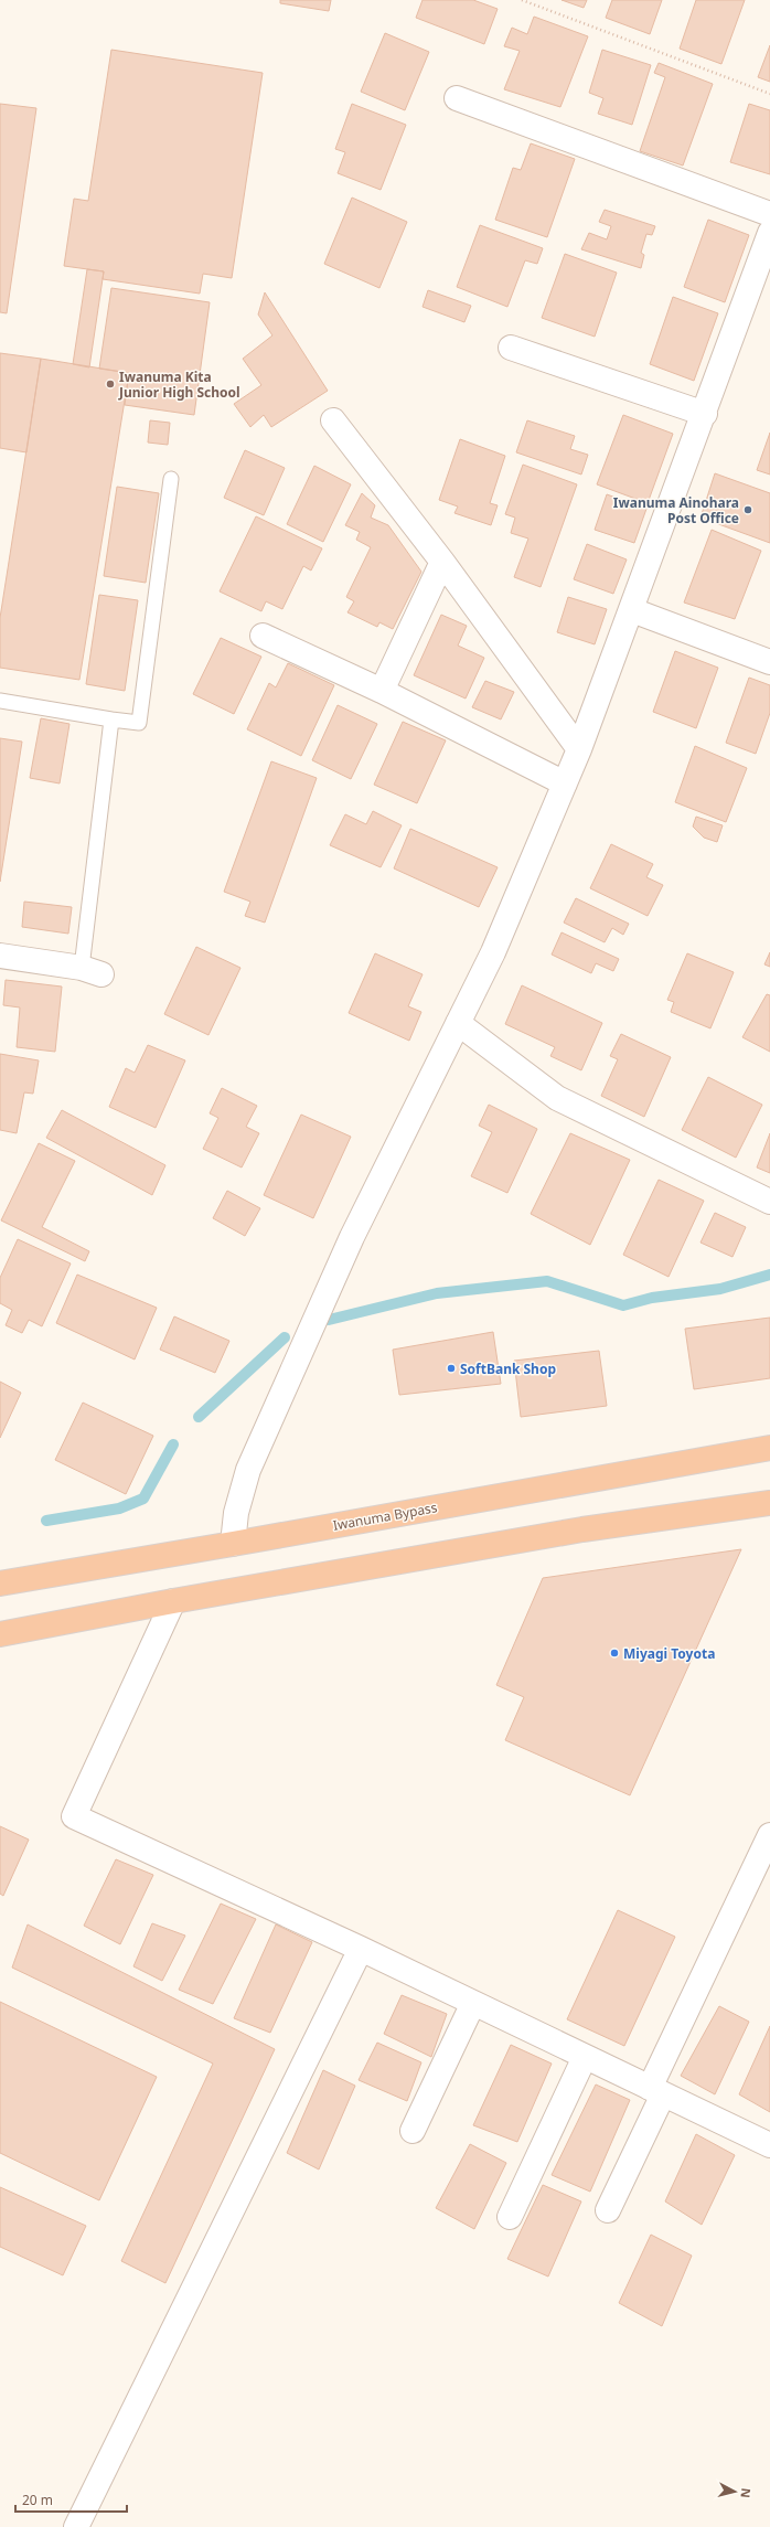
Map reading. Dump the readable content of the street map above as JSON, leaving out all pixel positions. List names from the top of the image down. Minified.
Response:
{"streets":{"highway":["Iwanuma Bypass"]},"places":["Iwanuma Kita Junior High School","Iwanuma Ainohara Post Office","SoftBank Shop","Miyagi Toyota"],"scale_bar":"20 m","north":"right"}
